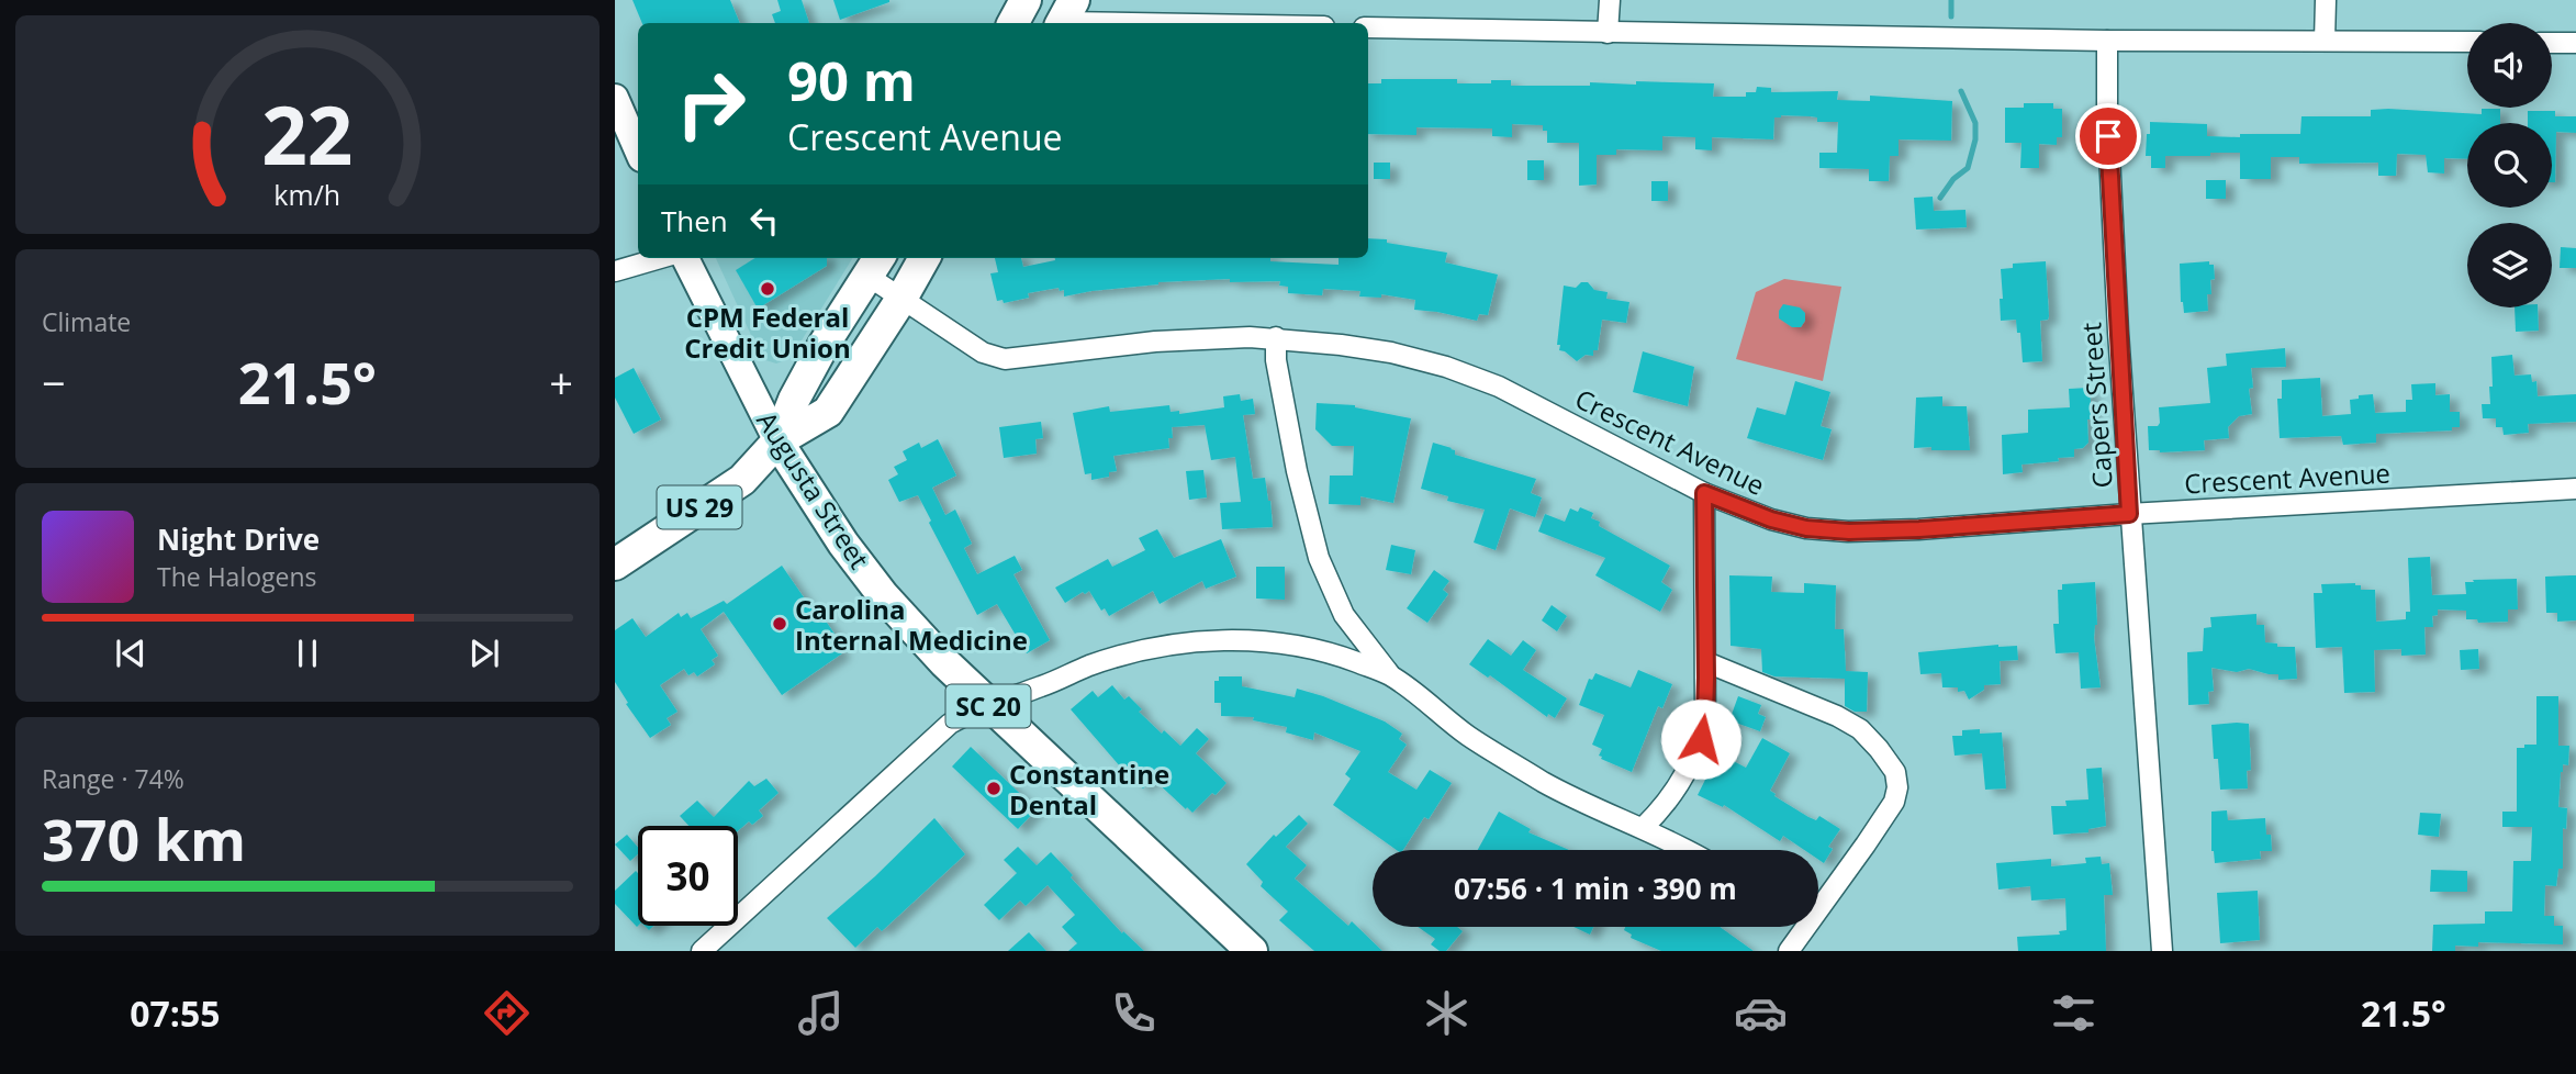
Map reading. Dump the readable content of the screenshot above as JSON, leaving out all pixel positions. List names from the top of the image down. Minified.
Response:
{"streets":{"main road":["Augusta Street","US 29","SC 20"],"street":["Capers Street","Crescent Avenue"]},"crossings":[["Capers Street","Crescent Avenue"],["Crescent Avenue","US 29"],["Augusta Street","US 29"]],"places":["CPM Federal Credit Union","Carolina Internal Medicine","Constantine Dental"],"page":{"turn":["90 m","Crescent Avenue"],"then":"Then","tile":["Climate",["Range · 74%","370 km"]],"heat":["−","21.5°","+"],"song":["Night Drive","The Halogens"],"limit":"30","trip":"07:56 · 1 min · 390 m","tabs":["07:55","21.5°"],"gauge":["22","km/h"]}}
